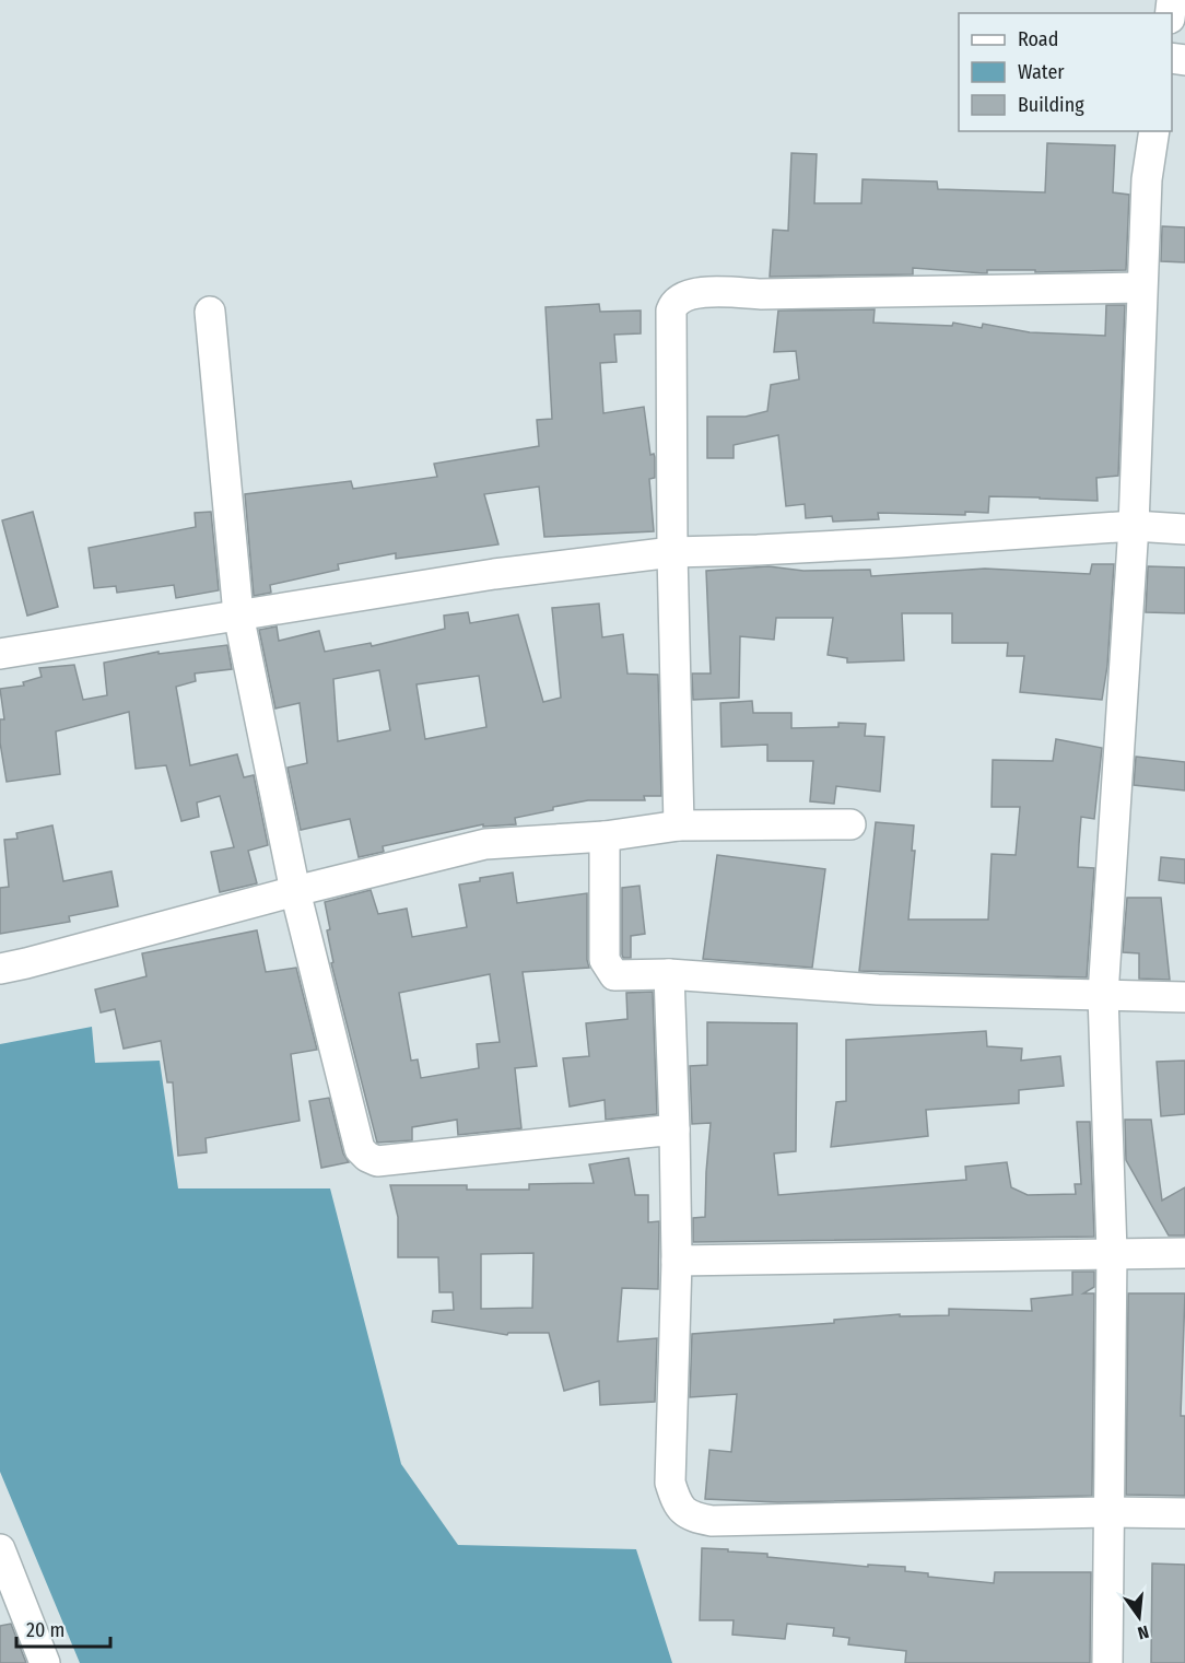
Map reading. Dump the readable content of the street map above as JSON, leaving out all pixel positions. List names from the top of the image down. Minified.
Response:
{"legend":["Road","Water","Building"],"scale_bar":"20 m","north":"bottom"}
